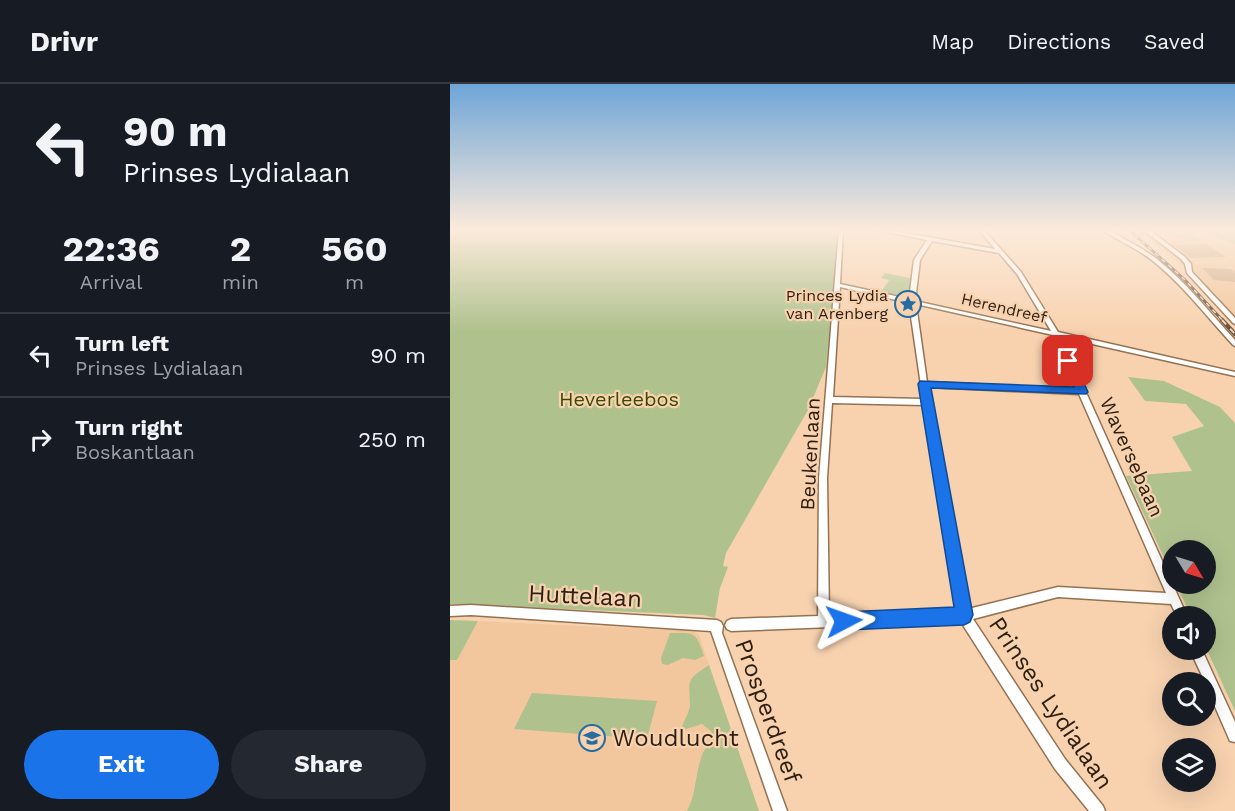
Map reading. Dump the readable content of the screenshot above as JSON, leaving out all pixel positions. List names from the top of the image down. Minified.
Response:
{"streets":{"street":["Herendreef","Beukenlaan","Waversebaan","Huttelaan","Prinses Lydialaan","Prosperdreef"]},"crossings":[["Herendreef","Beukenlaan"],["Herendreef","Waversebaan"],["Herendreef","Prinses Lydialaan"],["Beukenlaan","Huttelaan"],["Waversebaan","Huttelaan"],["Huttelaan","Prinses Lydialaan"],["Huttelaan","Prosperdreef"]],"parks":["Heverleebos"],"places":{"place":["Princes Lydia van Arenberg"],"school or university":["Woudlucht"]},"north":"bottom right","page":{"header":"Drivr","nav":["Map","Directions","Saved"],"turn":["90 m","Prinses Lydialaan"],"eta":["22:36","Arrival","2","min","560","m"],"list":[{"name":"Turn left","note":"Prinses Lydialaan","value":"90 m"},{"name":"Turn right","note":"Boskantlaan","value":"250 m"}],"buttons":["Exit","Share"]}}
